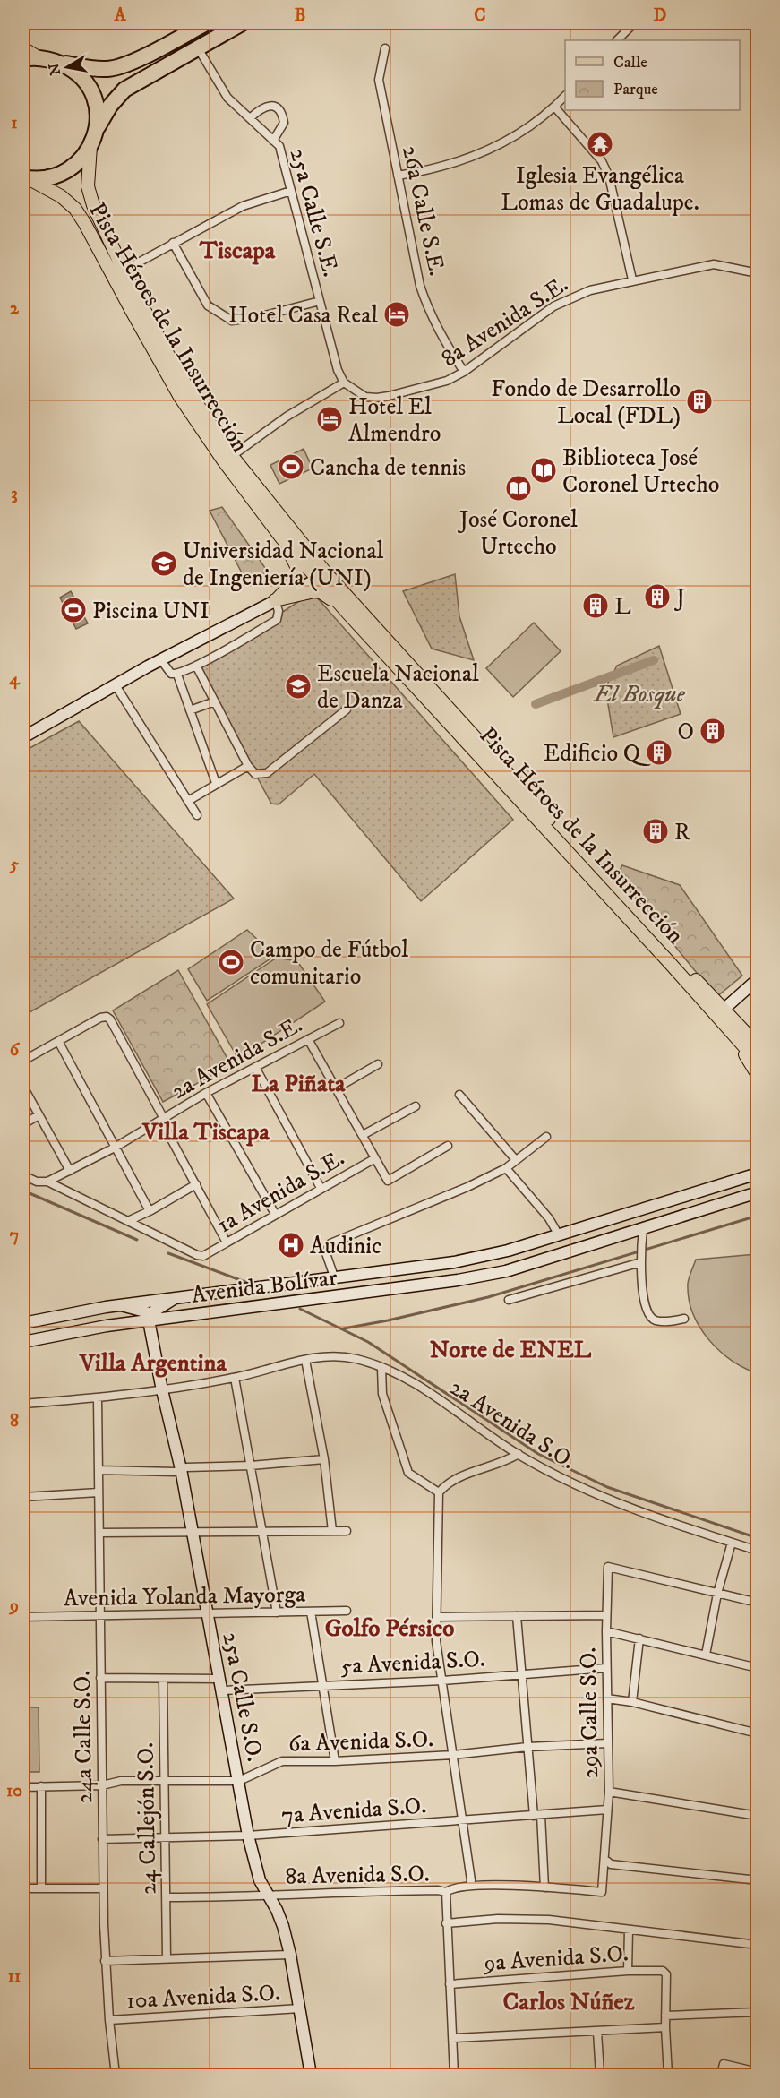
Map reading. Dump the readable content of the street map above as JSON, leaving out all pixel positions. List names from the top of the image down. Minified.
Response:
{"streets":{"main road":["Pista Héroes de la Insurrección","Avenida Bolívar","25a Calle S.O."],"street":["26a Calle S.E.","25a Calle S.E.","8a Avenida S.E.","2a Avenida S.E.","1a Avenida S.E.","2a Avenida S.O.","Avenida Yolanda Mayorga","5a Avenida S.O.","29a Calle S.O.","24a Calle S.O.","6a Avenida S.O.","7a Avenida S.O.","24 Callejón S.O.","8a Avenida S.O.","9a Avenida S.O.","10a Avenida S.O."]},"crossings":[["26a Calle S.E.","8a Avenida S.E."],["25a Calle S.E.","8a Avenida S.E."],["Avenida Bolívar","25a Calle S.O."],["2a Avenida S.O.","25a Calle S.O."],["2a Avenida S.O.","24a Calle S.O."],["Avenida Yolanda Mayorga","25a Calle S.O."],["Avenida Yolanda Mayorga","24a Calle S.O."],["5a Avenida S.O.","25a Calle S.O."],["5a Avenida S.O.","29a Calle S.O."],["5a Avenida S.O.","24a Calle S.O."],["5a Avenida S.O.","24 Callejón S.O."],["25a Calle S.O.","6a Avenida S.O."],["25a Calle S.O.","7a Avenida S.O."],["25a Calle S.O.","8a Avenida S.O."],["25a Calle S.O.","10a Avenida S.O."],["29a Calle S.O.","6a Avenida S.O."],["29a Calle S.O.","7a Avenida S.O."],["24a Calle S.O.","6a Avenida S.O."],["24a Calle S.O.","7a Avenida S.O."],["24a Calle S.O.","10a Avenida S.O."],["6a Avenida S.O.","24 Callejón S.O."],["7a Avenida S.O.","24 Callejón S.O."],["24 Callejón S.O.","8a Avenida S.O."]],"districts":["Tiscapa","La Piñata","Villa Tiscapa","Norte de ENEL","Villa Argentina","Golfo Pérsico","Carlos Núñez"],"parks":["El Bosque"],"places":{"temple":["Iglesia Evangélica Lomas de Guadalupe."],"hotel":["Hotel Casa Real","Hotel El Almendro"],"building":["Fondo de Desarrollo Local (FDL)","J","L","O","Edificio Q","R"],"sports":["Cancha de tennis","Piscina UNI","Campo de Fútbol comunitario"],"library":["Biblioteca José Coronel Urtecho","José Coronel Urtecho"],"school or university":["Universidad Nacional de Ingeniería (UNI)","Escuela Nacional de Danza"],"hospital":["Audinic"]},"legend":["Calle","Parque"],"north":"left","grid":{"columns":["A","B","C","D"],"rows":["1","2","3","4","5","6","7","8","9","10","11"]}}
